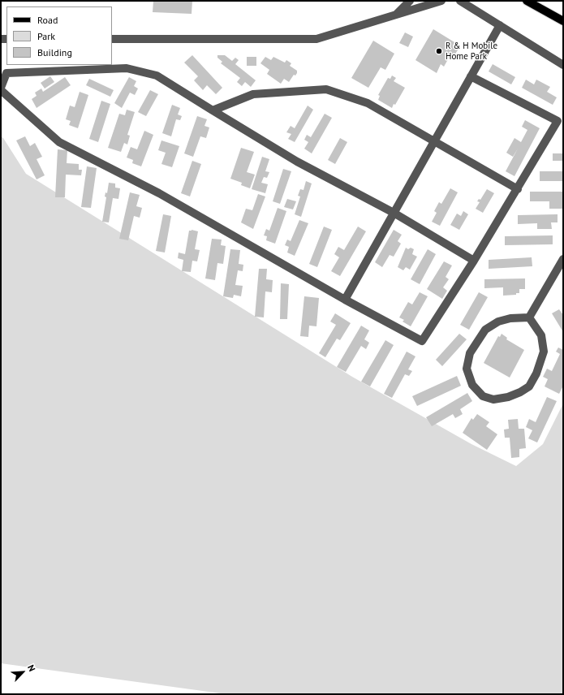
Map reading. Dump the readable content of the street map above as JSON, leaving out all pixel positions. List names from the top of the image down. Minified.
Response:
{"places":["R & H Mobile Home Park"],"legend":["Road","Park","Building"],"north":"top right"}
